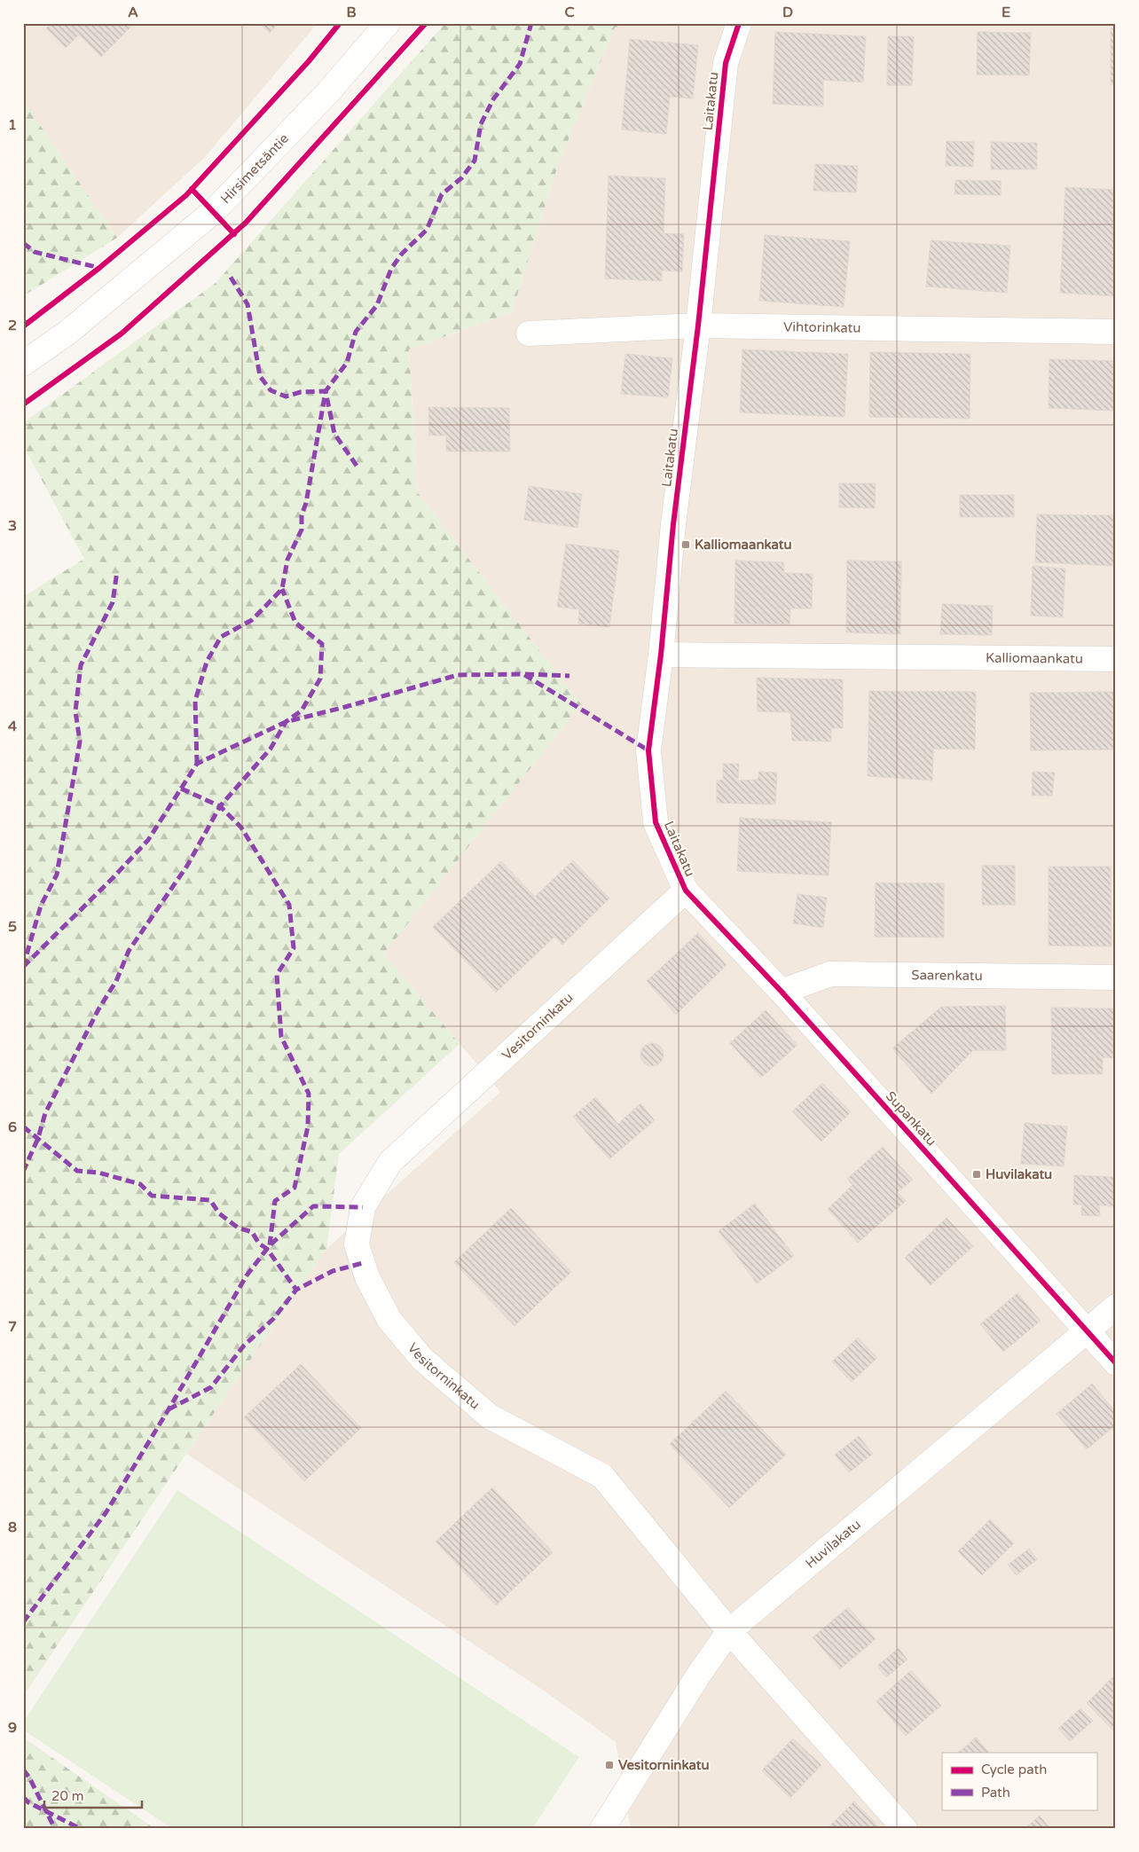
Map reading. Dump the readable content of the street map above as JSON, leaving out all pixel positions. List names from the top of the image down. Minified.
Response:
{"streets":{"street":["Laitakatu","Hirsimetsäntie","Vihtorinkatu","Kalliomaankatu","Saarenkatu","Vesitorninkatu","Supankatu","Huvilakatu"]},"crossings":[["Laitakatu","Vihtorinkatu"],["Laitakatu","Kalliomaankatu"],["Laitakatu","Vesitorninkatu"],["Laitakatu","Supankatu"],["Saarenkatu","Supankatu"],["Vesitorninkatu","Supankatu"],["Vesitorninkatu","Huvilakatu"],["Supankatu","Huvilakatu"]],"places":{"transit":["Kalliomaankatu","Huvilakatu","Vesitorninkatu"]},"legend":["Cycle path","Path"],"scale_bar":"20 m","grid":{"columns":["A","B","C","D","E"],"rows":["1","2","3","4","5","6","7","8","9"]}}
